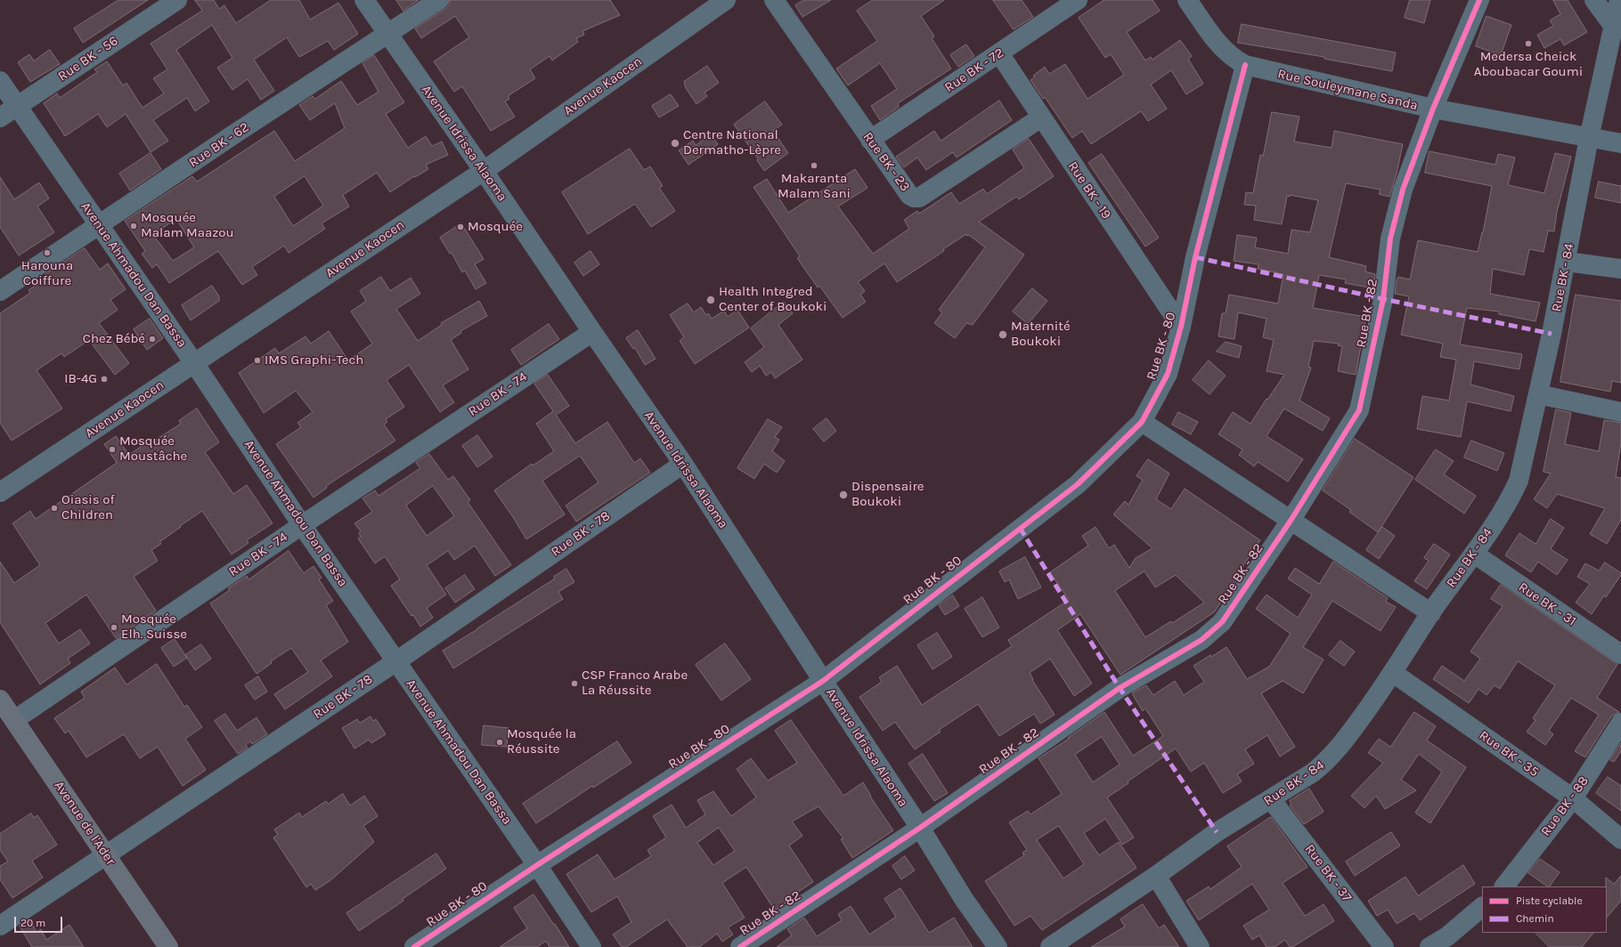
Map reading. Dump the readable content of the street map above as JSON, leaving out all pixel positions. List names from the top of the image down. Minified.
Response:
{"streets":{"main road":["Avenue de l'Ader"],"street":["Rue BK - 56","Rue BK - 72","Avenue Kaocen","Rue Souleymane Sanda","Avenue Idrissa Alaoma","Rue BK - 62","Rue BK - 23","Rue BK - 19","Avenue Ahmadou Dan Bassa","Rue BK - 84","Rue BK - 82","Rue BK - 80","Rue BK - 74","Rue BK - 78","Rue BK - 31","Rue BK - 35","Rue BK - 88","Rue BK - 37"]},"crossings":[["Rue BK - 56","Avenue Ahmadou Dan Bassa"],["Rue BK - 72","Rue BK - 23"],["Rue BK - 72","Rue BK - 19"],["Avenue Kaocen","Avenue Idrissa Alaoma"],["Avenue Kaocen","Avenue Ahmadou Dan Bassa"],["Rue Souleymane Sanda","Rue BK - 84"],["Rue Souleymane Sanda","Rue BK - 82"],["Rue Souleymane Sanda","Rue BK - 80"],["Avenue Idrissa Alaoma","Rue BK - 62"],["Avenue Idrissa Alaoma","Rue BK - 82"],["Avenue Idrissa Alaoma","Rue BK - 80"],["Avenue Idrissa Alaoma","Rue BK - 74"],["Avenue Idrissa Alaoma","Rue BK - 78"],["Rue BK - 62","Avenue Ahmadou Dan Bassa"],["Rue BK - 23","Rue BK - 19"],["Rue BK - 19","Rue BK - 80"],["Avenue Ahmadou Dan Bassa","Rue BK - 80"],["Avenue Ahmadou Dan Bassa","Rue BK - 74"],["Avenue Ahmadou Dan Bassa","Rue BK - 78"],["Rue BK - 84","Rue BK - 31"],["Rue BK - 84","Rue BK - 35"],["Rue BK - 84","Rue BK - 37"],["Rue BK - 74","Avenue de l'Ader"],["Rue BK - 78","Avenue de l'Ader"],["Rue BK - 35","Rue BK - 88"]],"places":["Medersa Cheick Aboubacar Goumi","Centre National Dermatho-Lèpre","Makaranta Malam Sani","Mosquée Malam Maazou","Mosquée","Harouna Coiffure","Health Integred Center of Boukoki","Maternité Boukoki","Chez Bébé","IMS Graphi-Tech","IB-4G","Mosquée Moustâche","Dispensaire Boukoki","Oiasis of Children","Mosquée Elh. Suisse","CSP Franco Arabe La Réussite","Mosquée la Réussite"],"legend":["Piste cyclable","Chemin"],"scale_bar":"20 m"}
